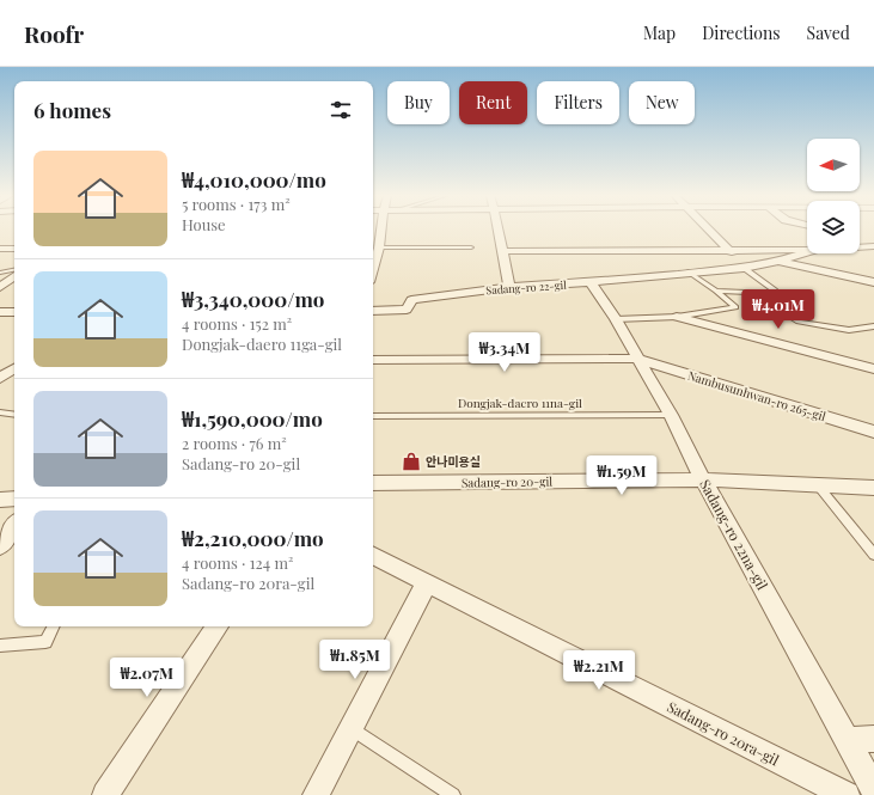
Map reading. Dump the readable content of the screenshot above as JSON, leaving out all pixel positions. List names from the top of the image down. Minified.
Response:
{"streets":{"street":["Sadang-ro 22-gil","Nambusunhwan-ro 265-gil","Sadang-ro 20-gil","Sadang-ro 22na-gil","Sadang-ro 20ra-gil"],"lane":["Dongjak-daero 11na-gil"]},"crossings":[["Sadang-ro 22-gil","Sadang-ro 22na-gil"],["Nambusunhwan-ro 265-gil","Sadang-ro 22na-gil"],["Dongjak-daero 11na-gil","Sadang-ro 22na-gil"],["Sadang-ro 20-gil","Sadang-ro 22na-gil"]],"places":{"shop":["안나미용실"]},"north":"left","page":{"header":"Roofr","nav":["Map","Directions","Saved"],"chip":["Buy","Rent","Filters","New"],"heading":"6 homes","list":[{"name":"₩4,010,000/mo","note":"5 rooms · 173 m² · House"},{"name":"₩3,340,000/mo","note":"4 rooms · 152 m² · Dongjak-daero 11ga-gil"},{"name":"₩1,590,000/mo","note":"2 rooms · 76 m² · Sadang-ro 20-gil"},{"name":"₩2,210,000/mo","note":"4 rooms · 124 m² · Sadang-ro 20ra-gil"}],"price":["₩4.01M","₩3.34M","₩1.59M","₩1.85M","₩2.21M","₩2.07M"]}}
